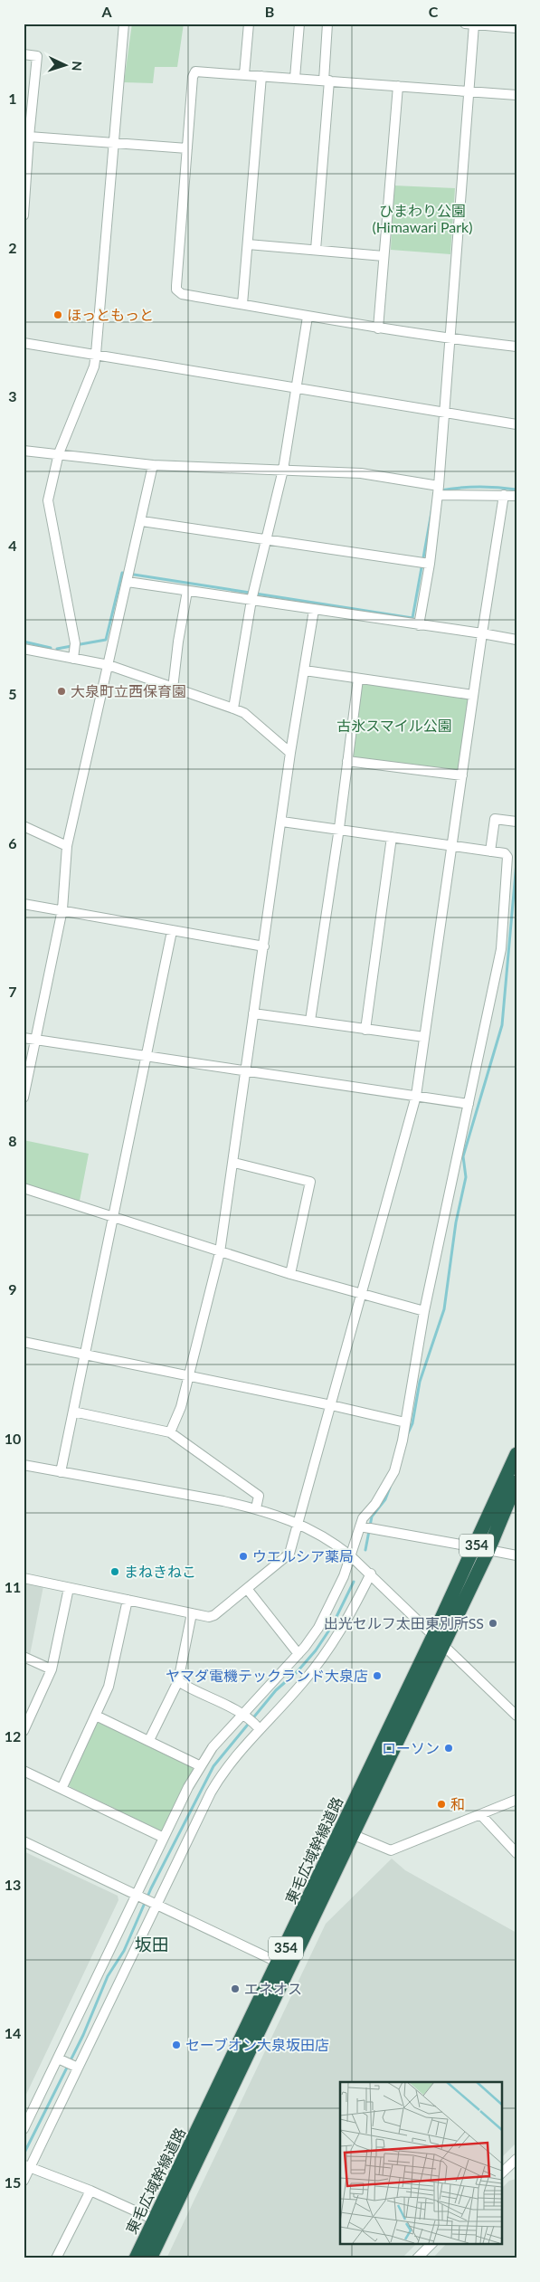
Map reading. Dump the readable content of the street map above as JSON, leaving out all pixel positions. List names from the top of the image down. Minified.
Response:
{"streets":{"highway":["354","東毛広域幹線道路"]},"districts":["坂田"],"parks":["ひまわり公園 (Himawari Park)","古氷スマイル公園"],"places":["ほっともっと","大泉町立西保育園","ウエルシア薬局","まねきねこ","出光セルフ太田東別所SS","ヤマダ電機テックランド大泉店","ローソン","和","エネオス","セーブオン大泉坂田店"],"north":"right","grid":{"columns":["A","B","C"],"rows":["1","2","3","4","5","6","7","8","9","10","11","12","13","14","15"]}}
